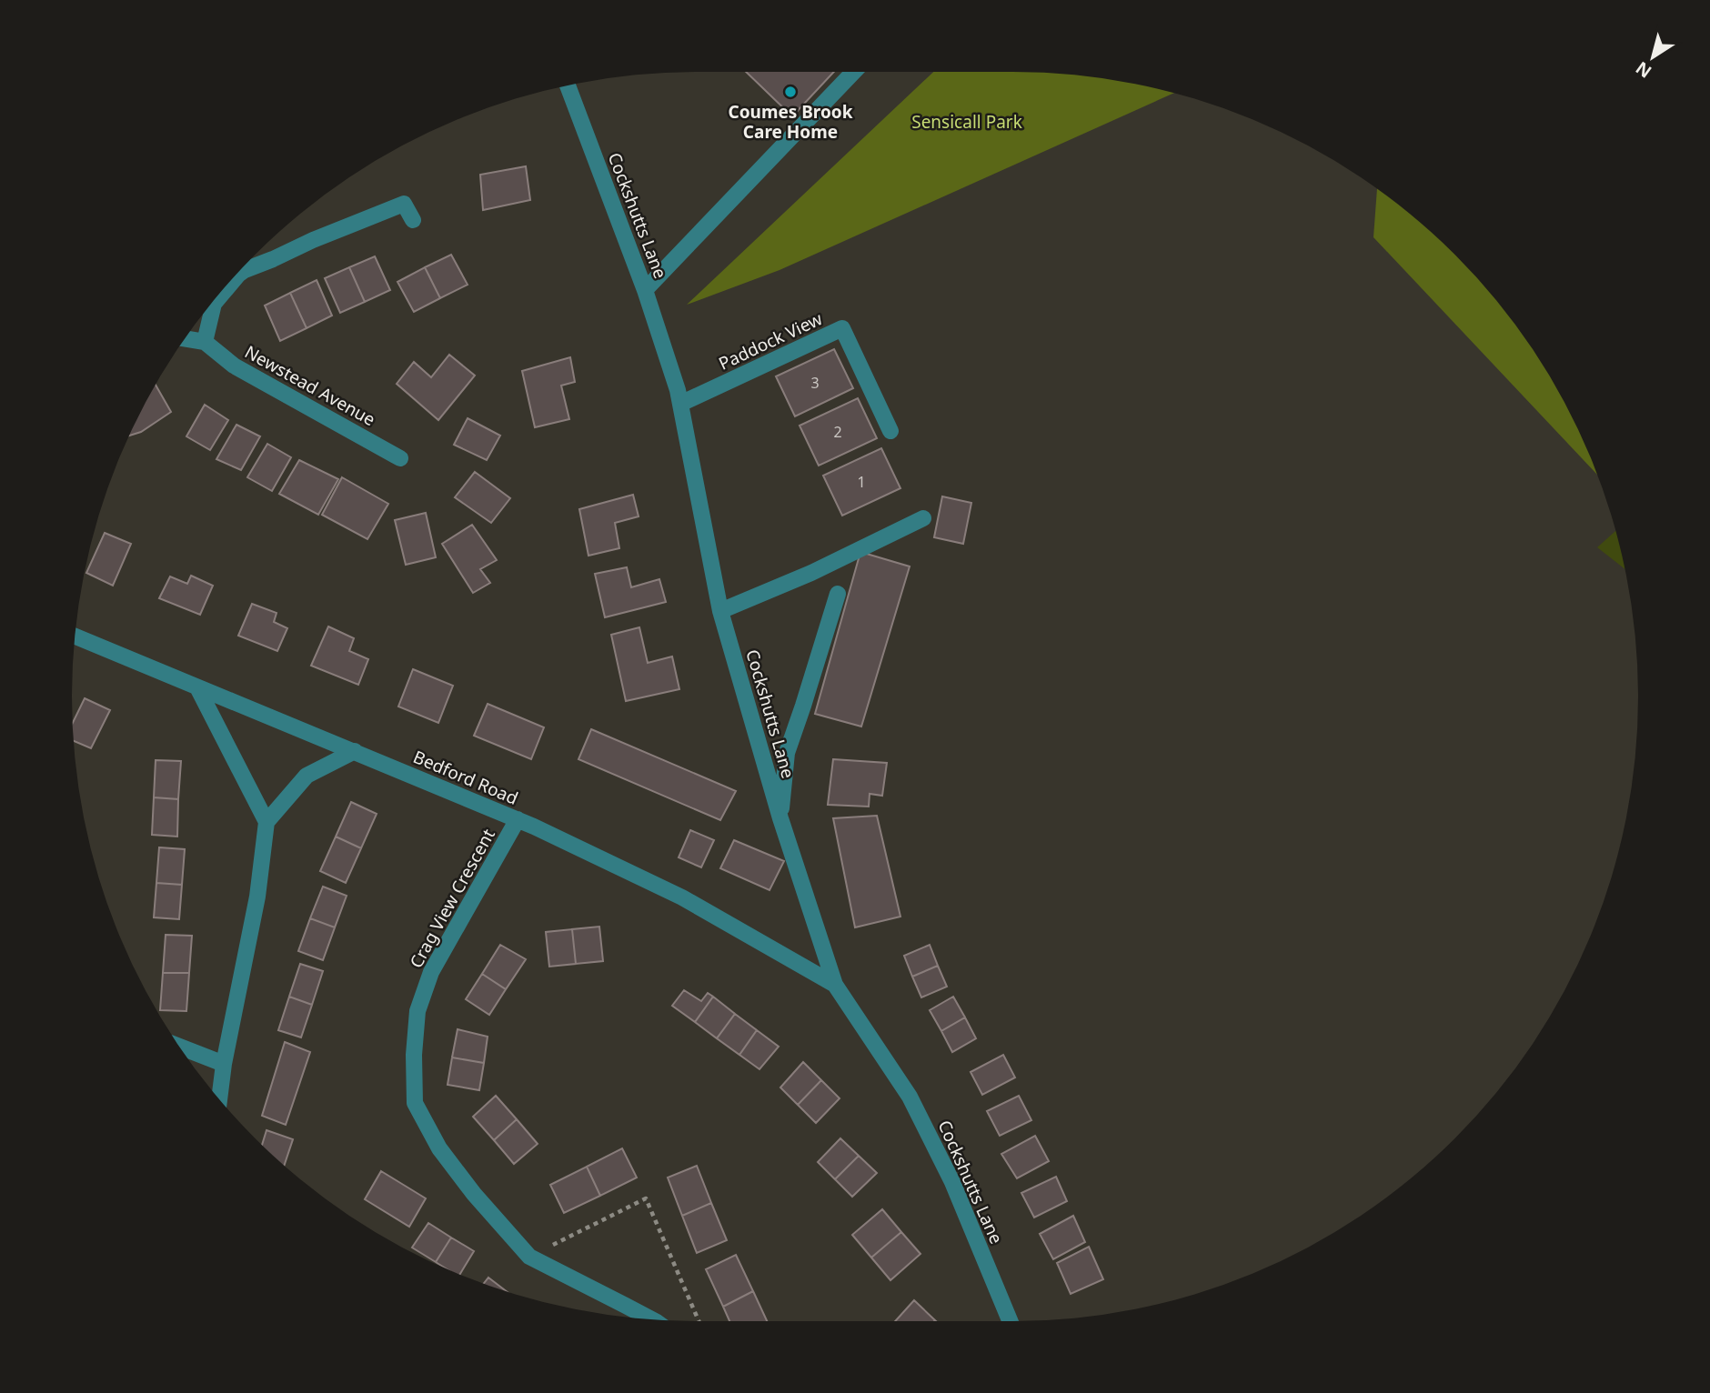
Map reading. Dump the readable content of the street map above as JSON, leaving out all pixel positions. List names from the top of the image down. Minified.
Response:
{"streets":{"street":["Cockshutts Lane","Paddock View","Newstead Avenue","Bedford Road","Crag View Crescent"]},"crossings":[["Cockshutts Lane","Paddock View"],["Cockshutts Lane","Bedford Road"],["Bedford Road","Crag View Crescent"]],"parks":["Sensicall Park"],"places":["Coumes Brook Care Home"],"house_numbers":["3","2","1"],"north":"bottom left"}
